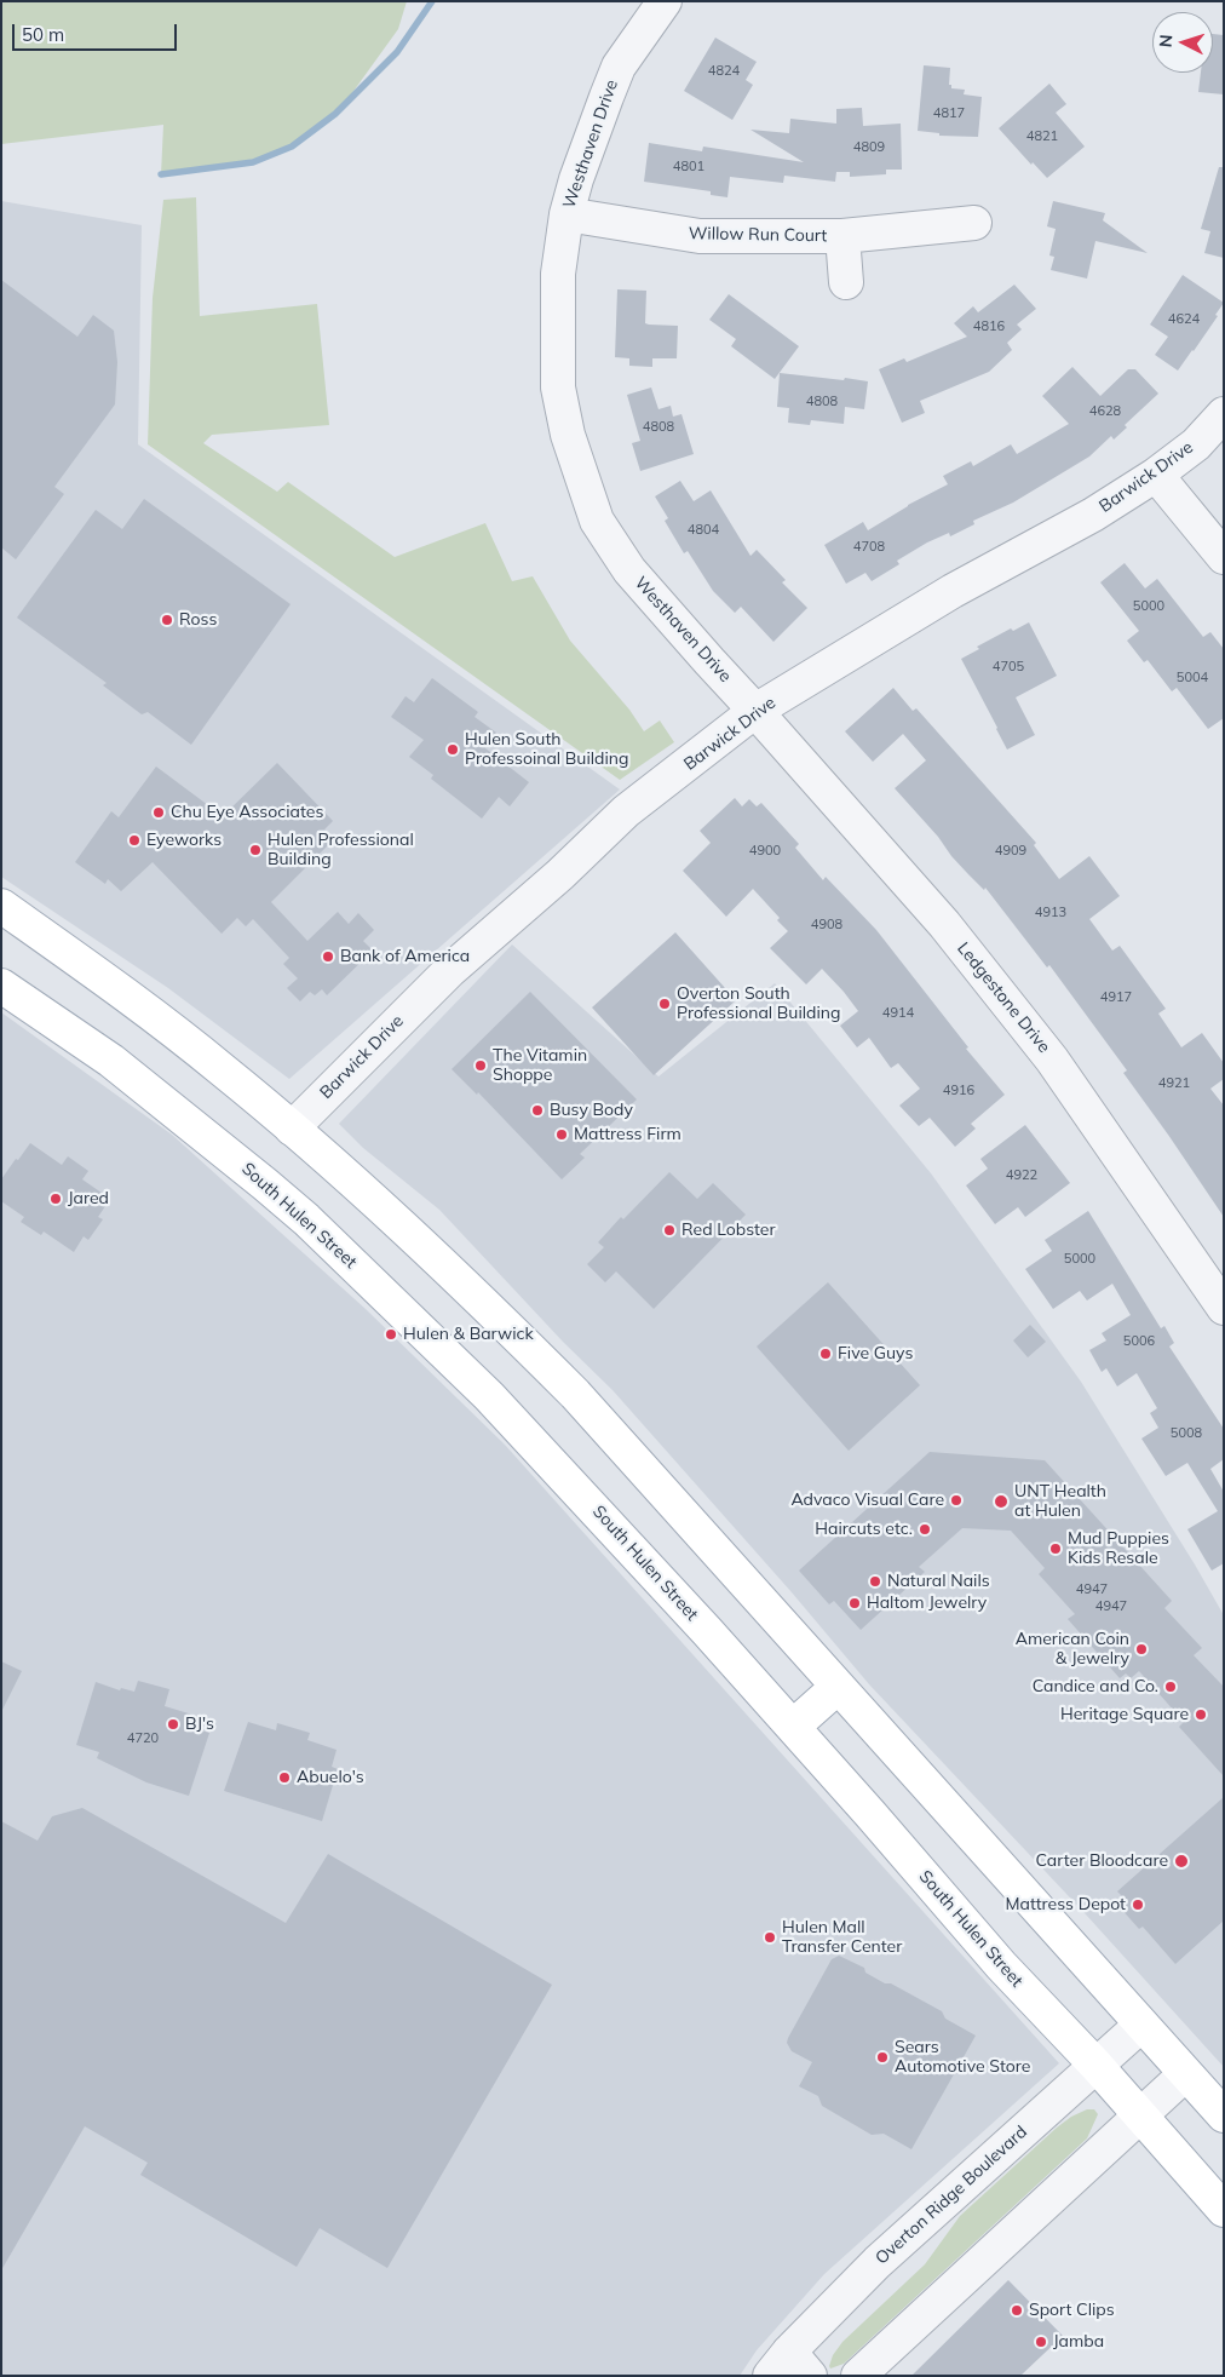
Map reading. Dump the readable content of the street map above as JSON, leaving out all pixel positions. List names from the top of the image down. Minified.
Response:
{"streets":{"main road":["South Hulen Street"],"street":["Westhaven Drive","Willow Run Court","Barwick Drive","Ledgestone Drive","Overton Ridge Boulevard"]},"crossings":[["Westhaven Drive","Willow Run Court"],["Westhaven Drive","Barwick Drive"],["Westhaven Drive","Ledgestone Drive"],["Barwick Drive","Ledgestone Drive"],["South Hulen Street","Overton Ridge Boulevard"]],"places":["Ross","Hulen South Professoinal Building","Chu Eye Associates","Eyeworks","Hulen Professional Building","Bank of America","Overton South Professional Building","The Vitamin Shoppe","Busy Body","Mattress Firm","Jared","Red Lobster","Hulen & Barwick","Five Guys","Advaco Visual Care","UNT Health at Hulen","Haircuts etc.","Mud Puppies Kids Resale","Natural Nails","Haltom Jewelry","American Coin & Jewelry","Candice and Co.","Heritage Square","BJ's","Abuelo's","Carter Bloodcare","Mattress Depot","Hulen Mall Transfer Center","Sears Automotive Store","Sport Clips","Jamba"],"house_numbers":["4824","4817","4821","4809","4801","4624","4816","4808","4628","4808","4804","4708","5000","4705","5004","4900","4909","4913","4908","4917","4914","4921","4916","4922","5000","5006","5008","4947","4947","4720"],"scale_bar":"50 m","north":"left"}
